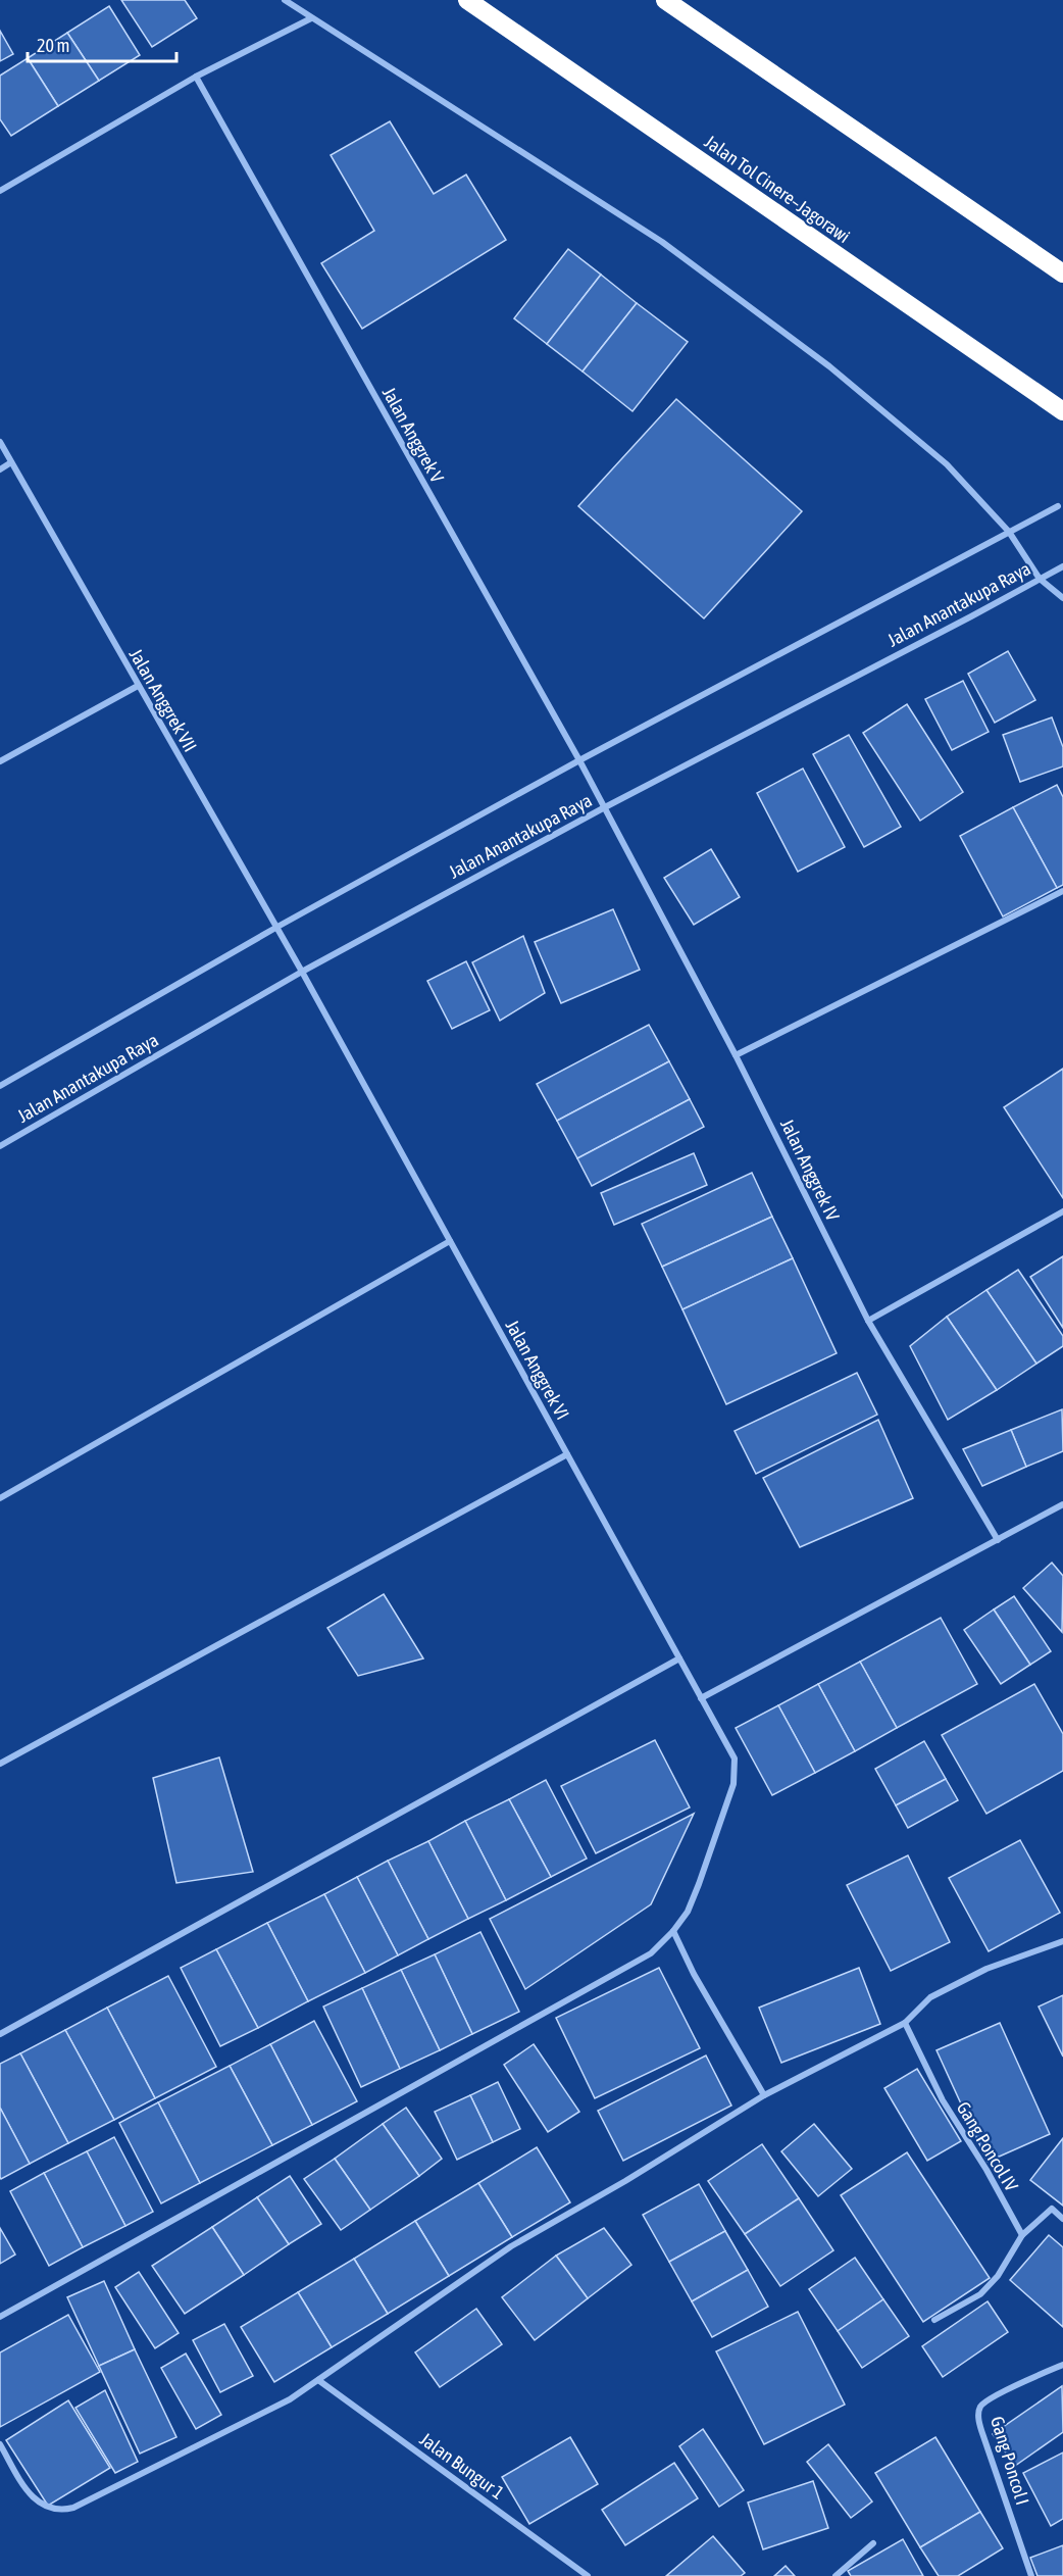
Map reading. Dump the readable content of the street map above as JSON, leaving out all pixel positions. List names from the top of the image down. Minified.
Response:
{"streets":{"highway":["Jalan Tol Cinere–Jagorawi"],"street":["Jalan Anggrek V","Jalan Anantakupa Raya","Jalan Anggrek VII","Jalan Anggrek IV","Jalan Anggrek VI","Gang Poncol IV","Gang Poncol I","Jalan Bungur 1"]},"crossings":[["Jalan Anggrek V","Jalan Anantakupa Raya"],["Jalan Anggrek V","Jalan Anggrek IV"],["Jalan Anantakupa Raya","Jalan Anggrek VII"],["Jalan Anantakupa Raya","Jalan Anggrek IV"],["Jalan Anantakupa Raya","Jalan Anggrek VI"],["Jalan Anggrek VII","Jalan Anggrek VI"]],"scale_bar":"20 m"}
